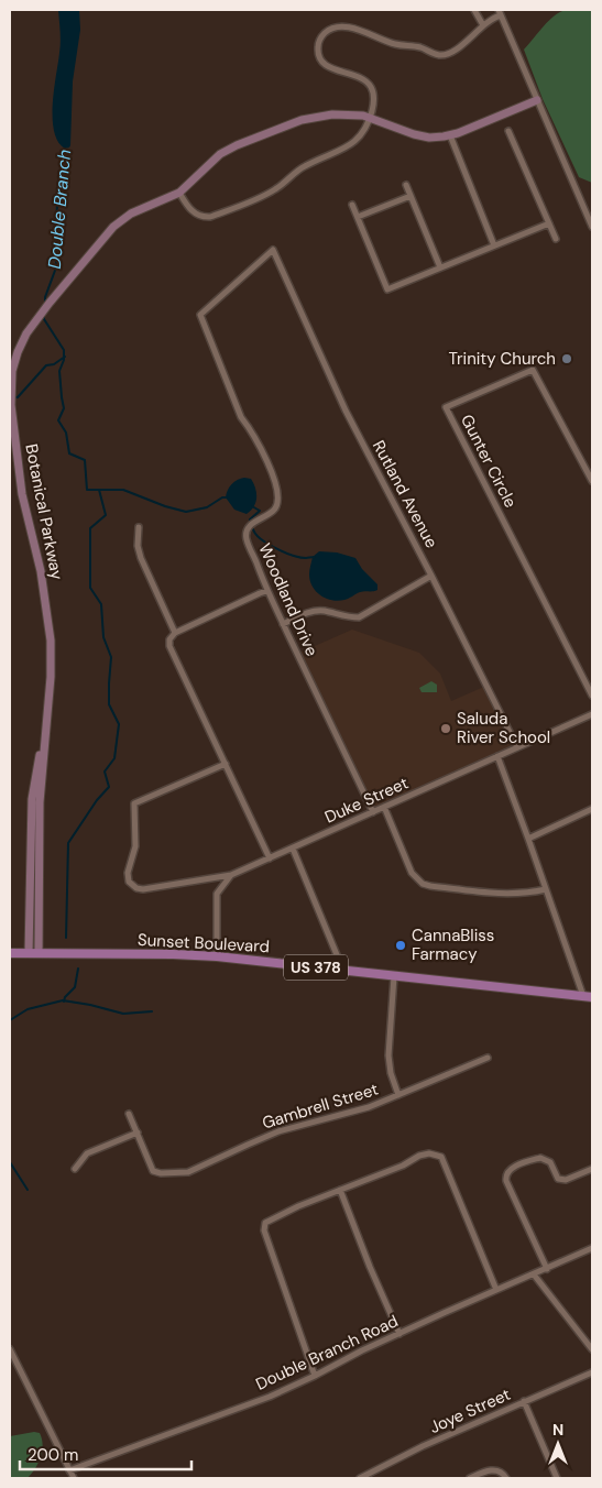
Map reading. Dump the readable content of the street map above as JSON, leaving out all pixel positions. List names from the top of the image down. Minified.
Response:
{"streets":{"main road":["Sunset Boulevard","US 378"],"street":["Gunter Circle","Rutland Avenue","Botanical Parkway","Woodland Drive","Duke Street","Gambrell Street","Double Branch Road","Joye Street"]},"crossings":[["Rutland Avenue","Woodland Drive"],["Rutland Avenue","Duke Street"],["Botanical Parkway","Sunset Boulevard"],["Woodland Drive","Duke Street"]],"water":["Double Branch"],"places":["Trinity Church","Saluda River School","CannaBliss Farmacy"],"scale_bar":"200 m","north":"top"}
